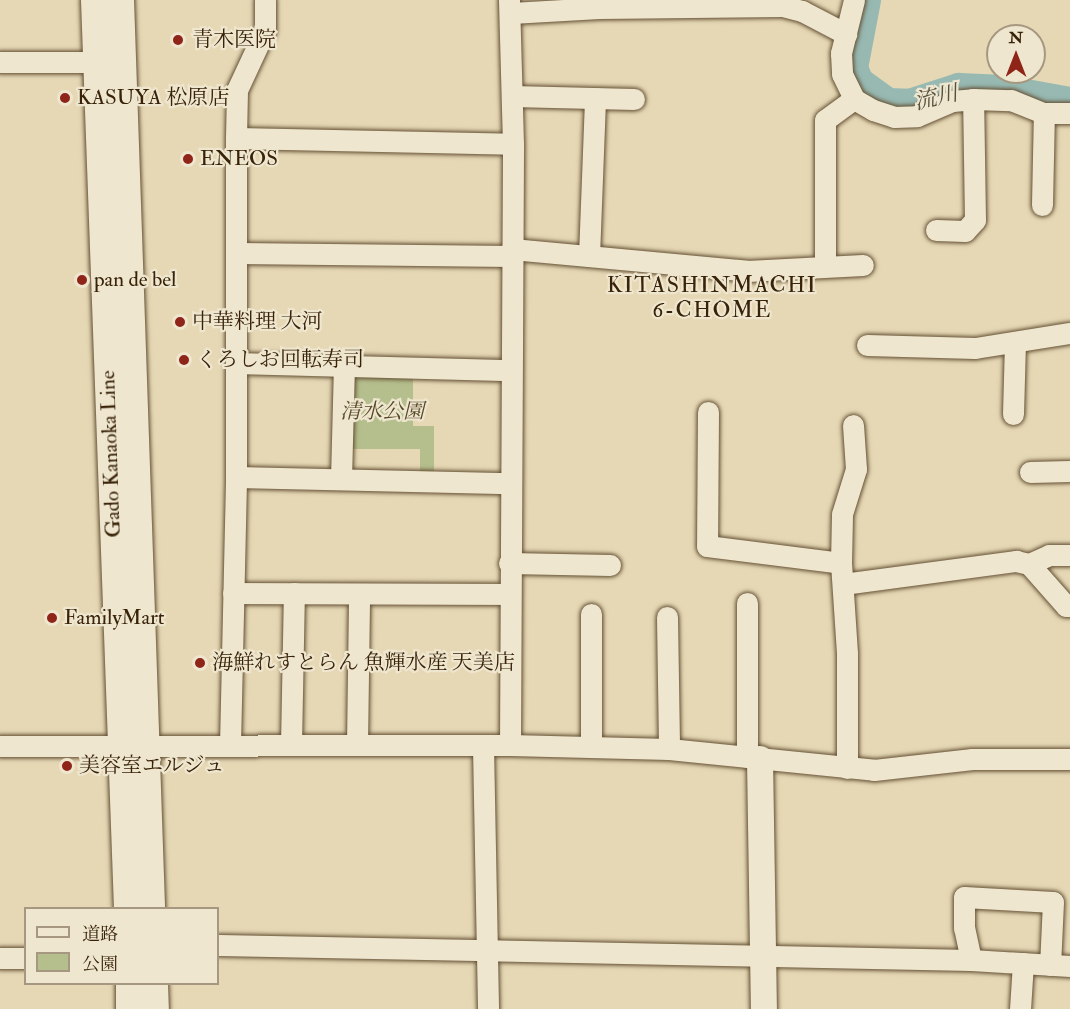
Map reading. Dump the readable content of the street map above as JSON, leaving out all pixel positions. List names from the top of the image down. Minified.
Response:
{"streets":{"main road":["Gado Kanaoka Line"]},"districts":["KITASHINMACHI 6-CHOME"],"water":["流川"],"parks":["清水公園"],"places":["青木医院","KASUYA 松原店","ENEOS","pan de bel","中華料理 大河","くろしお回転寿司","FamilyMart","海鮮れすとらん 魚輝水産 天美店","美容室エルジュ"],"legend":["道路","公園"],"north":"top"}
